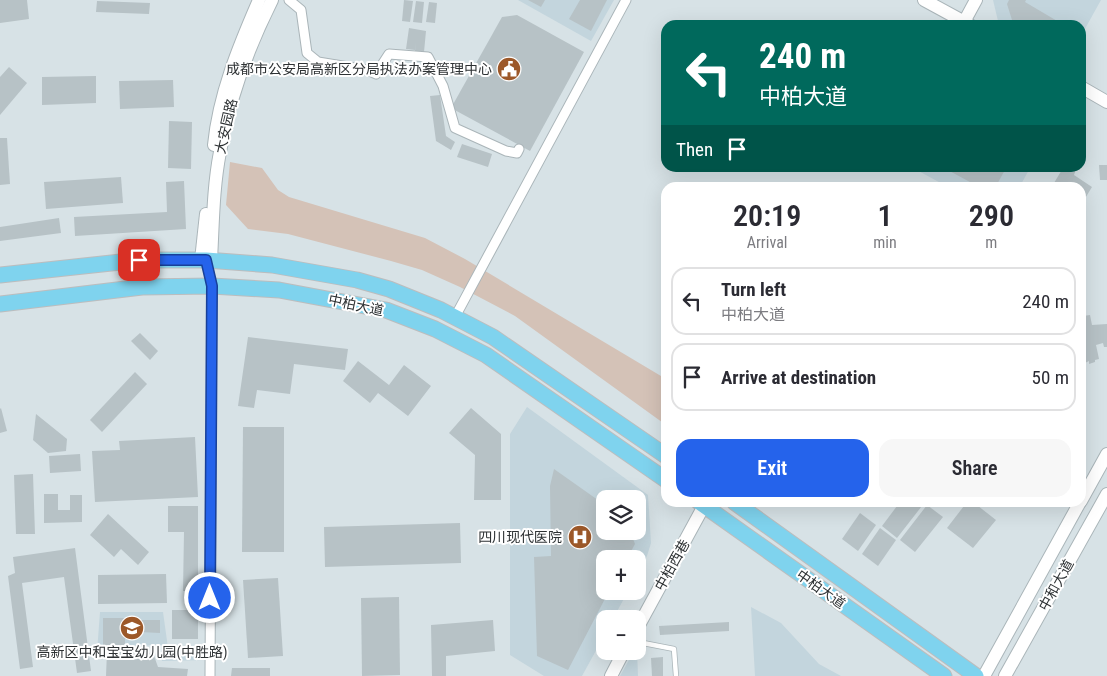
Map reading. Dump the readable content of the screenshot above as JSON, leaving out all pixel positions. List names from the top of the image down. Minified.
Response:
{"streets":{"main road":["中柏大道"],"street":["大安园路","中柏西巷","中和大道"]},"crossings":[["大安园路","中柏大道"]],"places":{"public building":["成都市公安局高新区分局执法办案管理中心"],"hospital":["四川现代医院"],"school or university":["高新区中和宝宝幼儿园(中胜路)"]},"page":{"turn":["240 m","中柏大道"],"then":"Then","eta":["20:19","Arrival","1","min","290","m"],"list":[{"name":"Turn left","note":"中柏大道","value":"240 m"},{"name":"Arrive at destination","value":"50 m"}],"buttons":["Exit","Share"],"map_buttons":["+","−"]}}
